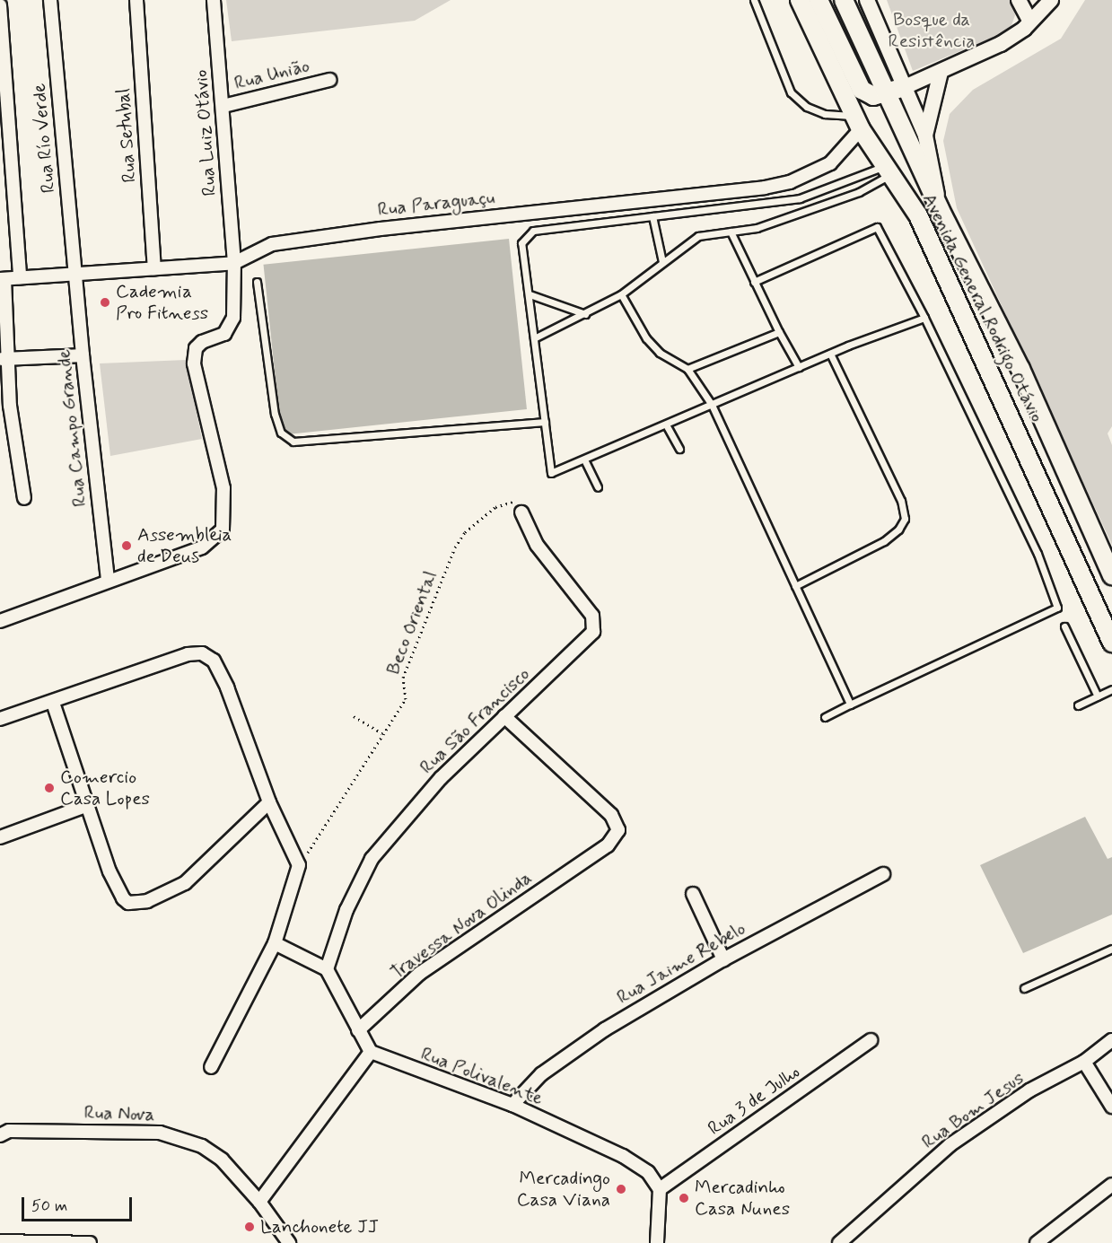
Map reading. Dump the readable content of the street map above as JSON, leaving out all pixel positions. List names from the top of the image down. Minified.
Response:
{"streets":{"main road":["Avenida General Rodrigo Otávio"],"street":["Rua União","Rua Luiz Otávio","Rua Setubal","Rua Río Verde","Rua Paraguaçu","Rua Campo Grande","Rua São Francisco","Travessa Nova Olinda","Rua Jaime Rebelo","Rua Polivalente","Rua 3 de Julho","Rua Bom Jesus","Rua Nova"],"path":["Beco Oriental"]},"crossings":[["Rua União","Rua Luiz Otávio"],["Rua Luiz Otávio","Rua Paraguaçu"],["Rua Luiz Otávio","Rua Campo Grande"],["Rua Setubal","Rua Paraguaçu"],["Rua Río Verde","Rua Paraguaçu"],["Rua Río Verde","Rua Campo Grande"],["Rua Paraguaçu","Avenida General Rodrigo Otávio"],["Rua Paraguaçu","Rua Campo Grande"],["Beco Oriental","Rua São Francisco"],["Rua São Francisco","Travessa Nova Olinda"],["Rua Jaime Rebelo","Rua Polivalente"],["Rua Polivalente","Rua 3 de Julho"]],"parks":["Bosque da Resistência"],"places":["Cademia Pro Fitness","Assembleia de Deus","Comercio Casa Lopes","Mercadingo Casa Viana","Mercadinho Casa Nunes","Lanchonete JJ"],"scale_bar":"50 m"}
